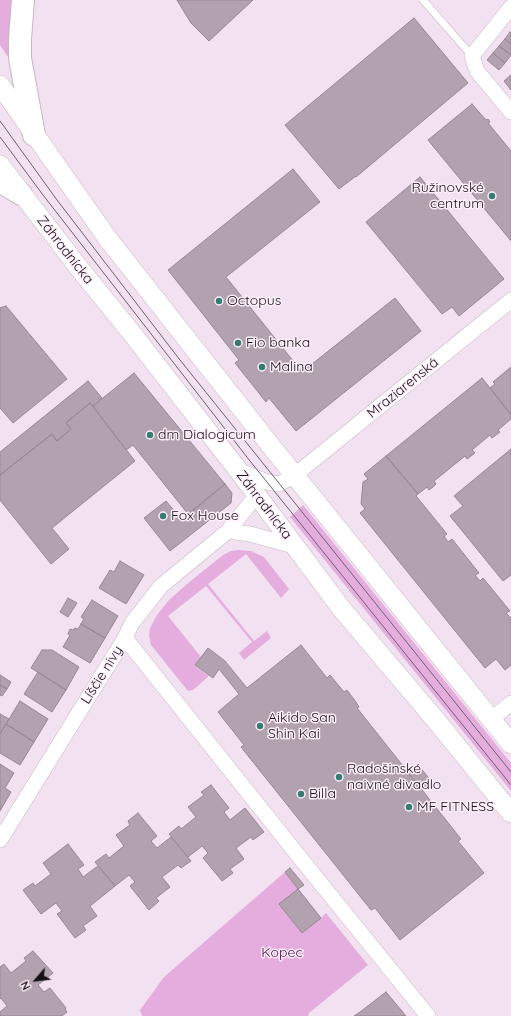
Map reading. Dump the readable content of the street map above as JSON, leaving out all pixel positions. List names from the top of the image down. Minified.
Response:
{"streets":{"street":["Záhradnícka","Mraziarenská","Líščie nivy"]},"crossings":[["Záhradnícka","Mraziarenská"],["Záhradnícka","Líščie nivy"]],"parks":["Kopec"],"places":["Ružinovské centrum","Octopus","Fio banka","Malina","dm Dialogicum","Fox House","Aikido San Shin Kai","Radošinské naivné divadlo","Billa","MF FITNESS"],"north":"bottom left"}
